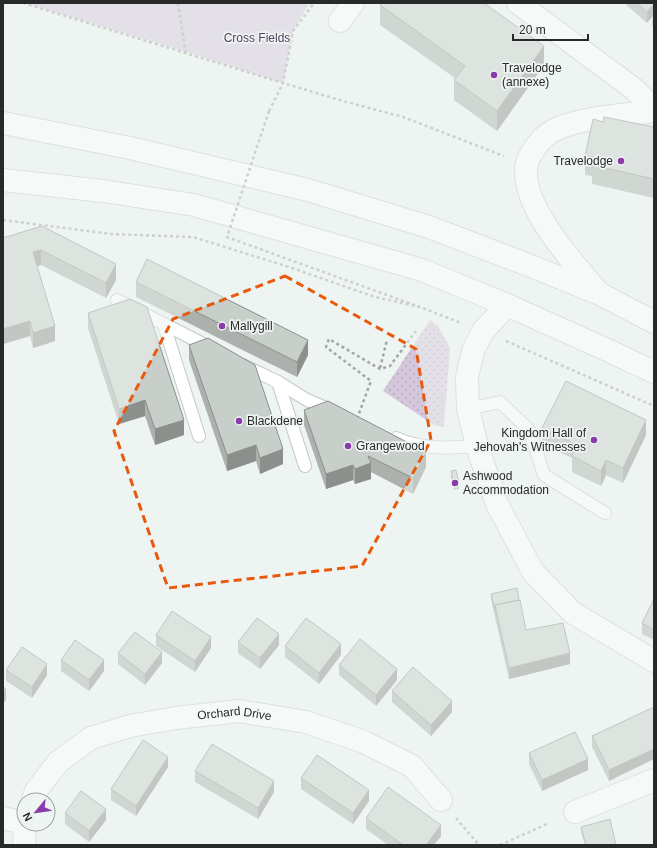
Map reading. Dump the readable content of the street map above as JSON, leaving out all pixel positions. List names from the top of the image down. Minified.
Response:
{"streets":{"main road":["Orchard Drive"]},"parks":["Cross Fields"],"places":["Travelodge (annexe)","Travelodge","Mallygill","Blackdene","Kingdom Hall of Jehovah's Witnesses","Grangewood","Ashwood Accommodation"],"scale_bar":"20 m","north":"bottom left"}
